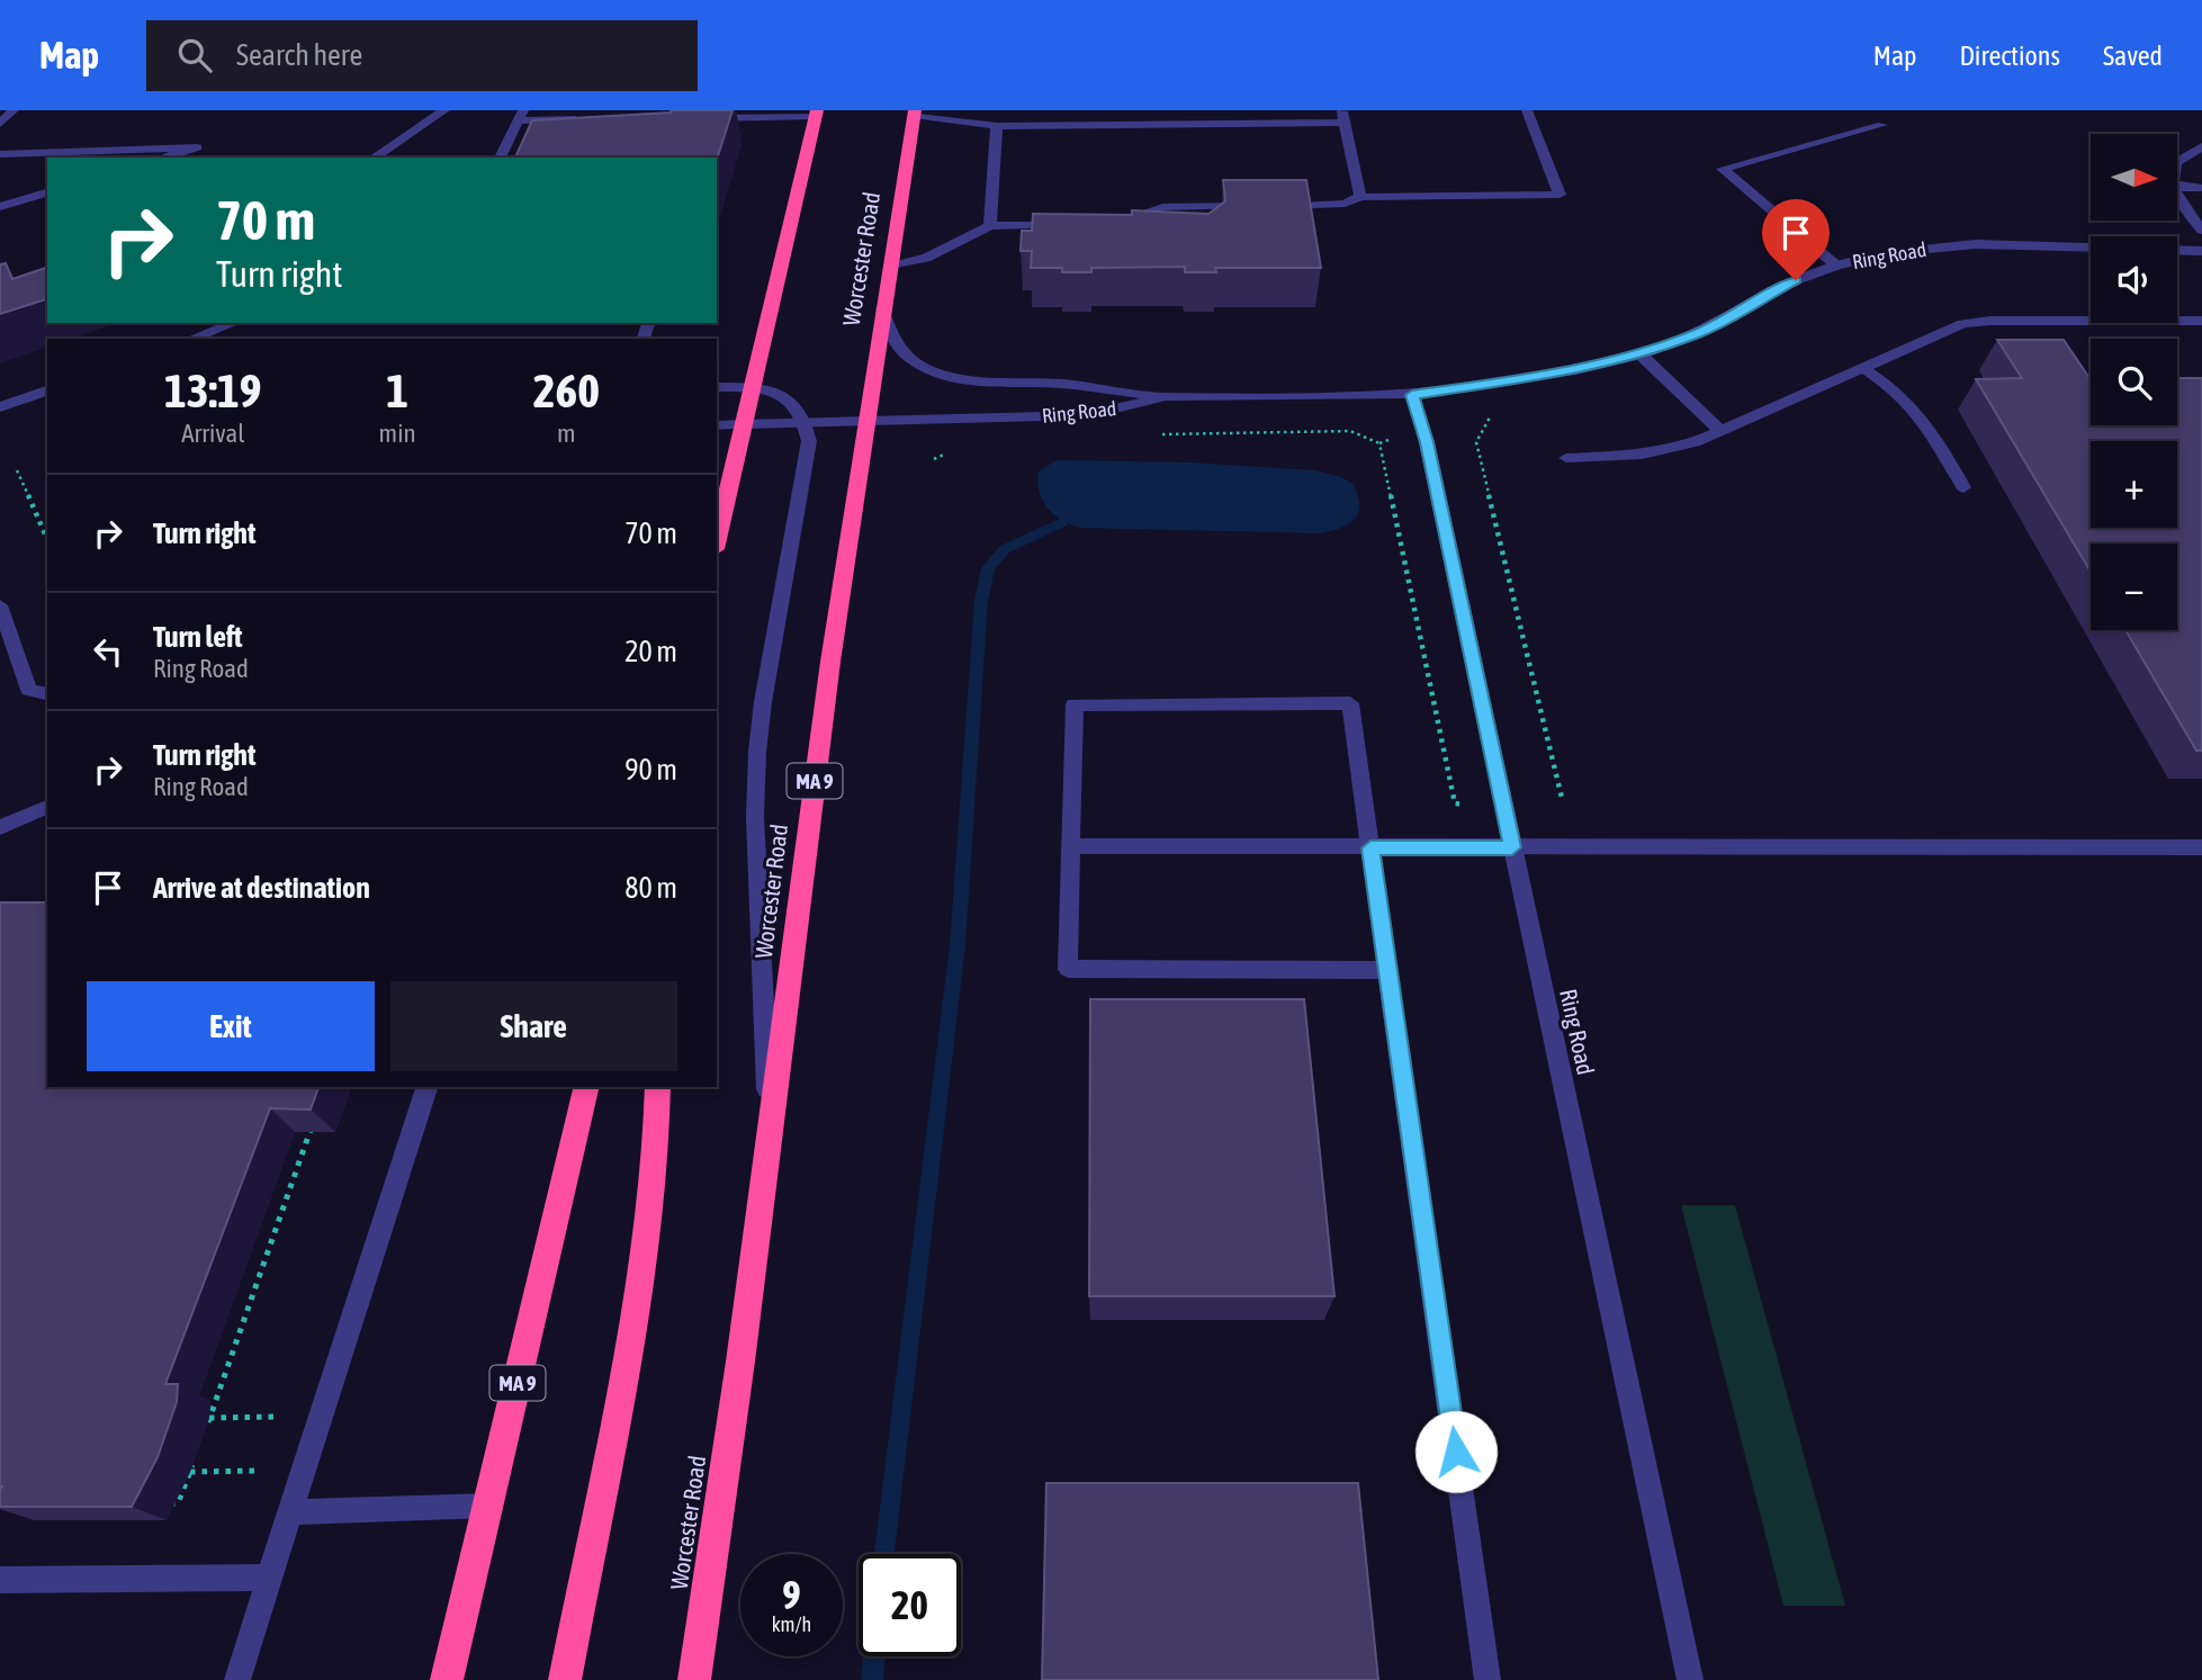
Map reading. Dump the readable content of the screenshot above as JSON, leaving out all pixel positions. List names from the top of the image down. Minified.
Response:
{"streets":{"highway":["Worcester Road","MA 9"],"street":["Ring Road"]},"crossings":[["Ring Road","Worcester Road"]],"north":"right","page":{"header":"Map","search":"Search here","nav":["Map","Directions","Saved"],"map_buttons":["+","−"],"turn":["70 m","Turn right"],"eta":["13:19","Arrival","1","min","260","m"],"list":[{"name":"Turn right","value":"70 m"},{"name":"Turn left","note":"Ring Road","value":"20 m"},{"name":"Turn right","note":"Ring Road","value":"90 m"},{"name":"Arrive at destination","value":"80 m"}],"buttons":["Exit","Share"],"speed":"9 km/h","limit":"20"}}
